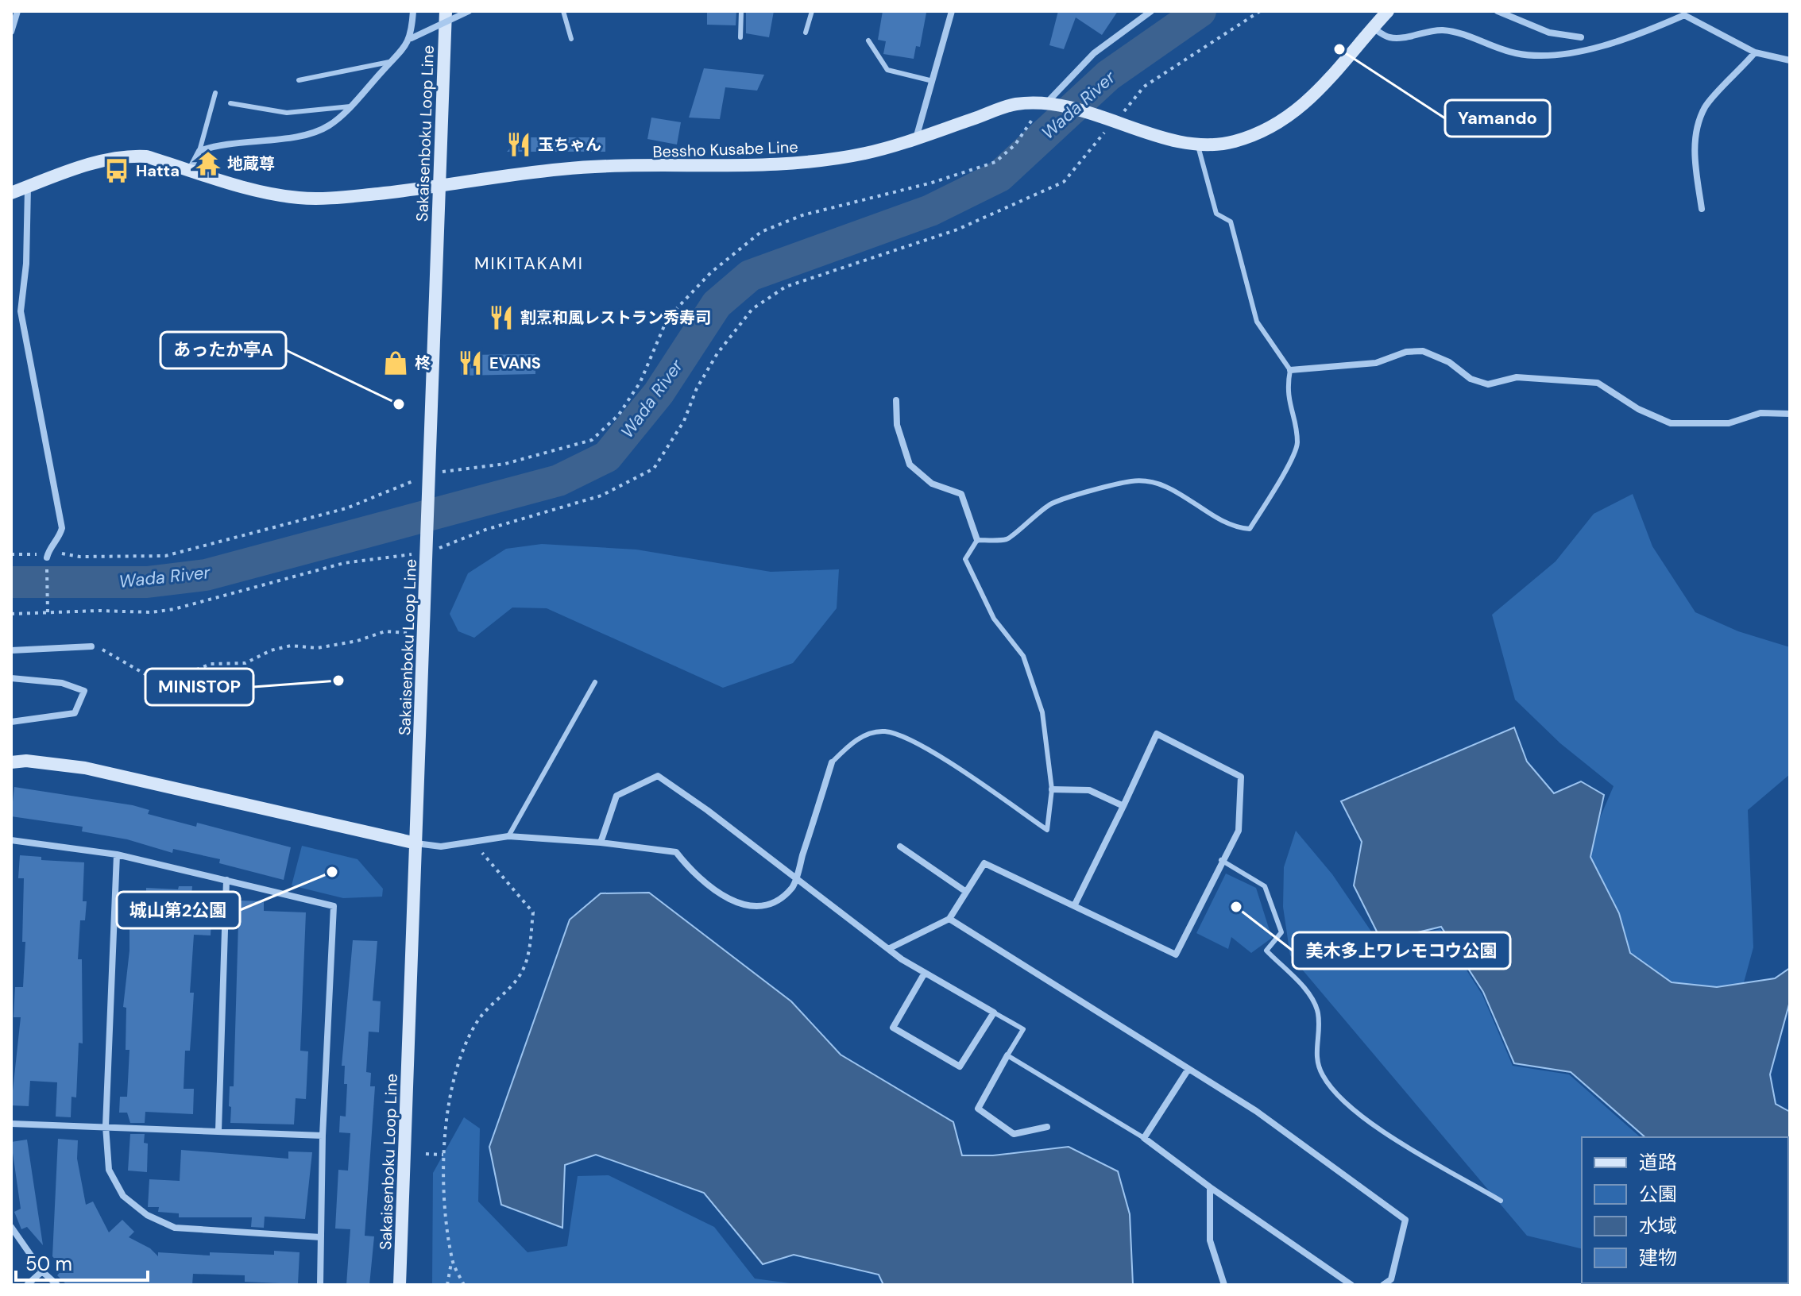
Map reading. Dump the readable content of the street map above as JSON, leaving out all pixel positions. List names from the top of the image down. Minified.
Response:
{"streets":{"main road":["Sakaisenboku Loop Line","Bessho Kusabe Line"]},"crossings":[["Sakaisenboku Loop Line","Bessho Kusabe Line"]],"districts":["MIKITAKAMI"],"water":["Wada River"],"places":{"other":["Yamando","あったか亭A","MINISTOP","城山第2公園","美木多上ワレモコウ公園"],"restaurant":["玉ちゃん","割烹和風レストラン秀寿司","EVANS"],"temple":["地蔵尊"],"bus stop":["Hatta"],"shop":["柊"]},"legend":["道路","公園","水域","建物"],"scale_bar":"50 m"}
